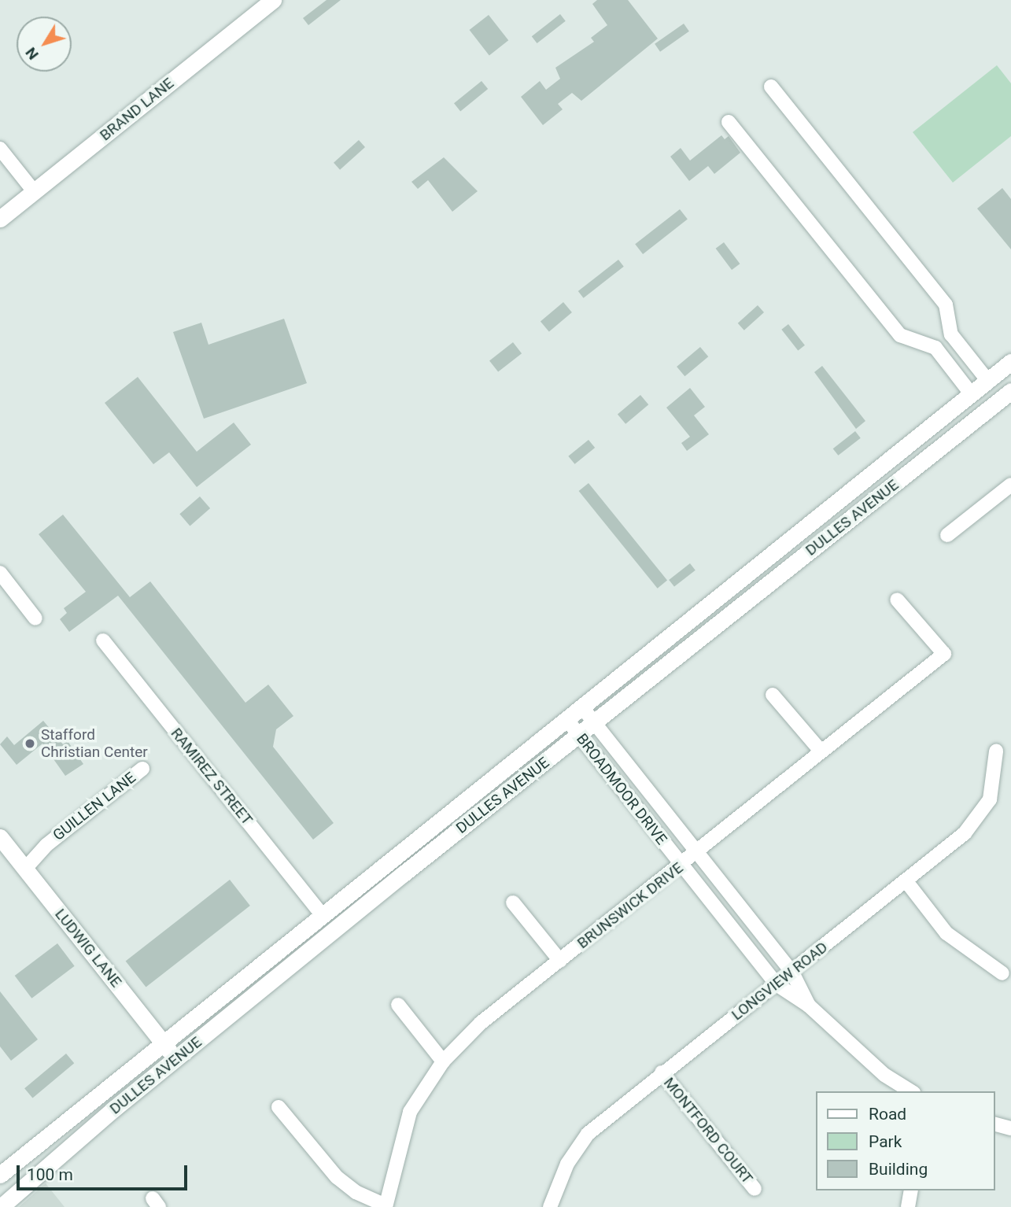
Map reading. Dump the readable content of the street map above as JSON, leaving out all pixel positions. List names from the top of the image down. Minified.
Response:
{"streets":{"main road":["BRAND LANE","DULLES AVENUE","LUDWIG LANE"],"street":["RAMIREZ STREET","BROADMOOR DRIVE","GUILLEN LANE","BRUNSWICK DRIVE","LONGVIEW ROAD","MONTFORD COURT"]},"crossings":[["DULLES AVENUE","RAMIREZ STREET"],["DULLES AVENUE","BROADMOOR DRIVE"],["DULLES AVENUE","LUDWIG LANE"],["BROADMOOR DRIVE","BRUNSWICK DRIVE"],["BROADMOOR DRIVE","LONGVIEW ROAD"],["GUILLEN LANE","LUDWIG LANE"],["LONGVIEW ROAD","MONTFORD COURT"]],"places":["Stafford Christian Center"],"legend":["Road","Park","Building"],"scale_bar":"100 m","north":"bottom left"}
